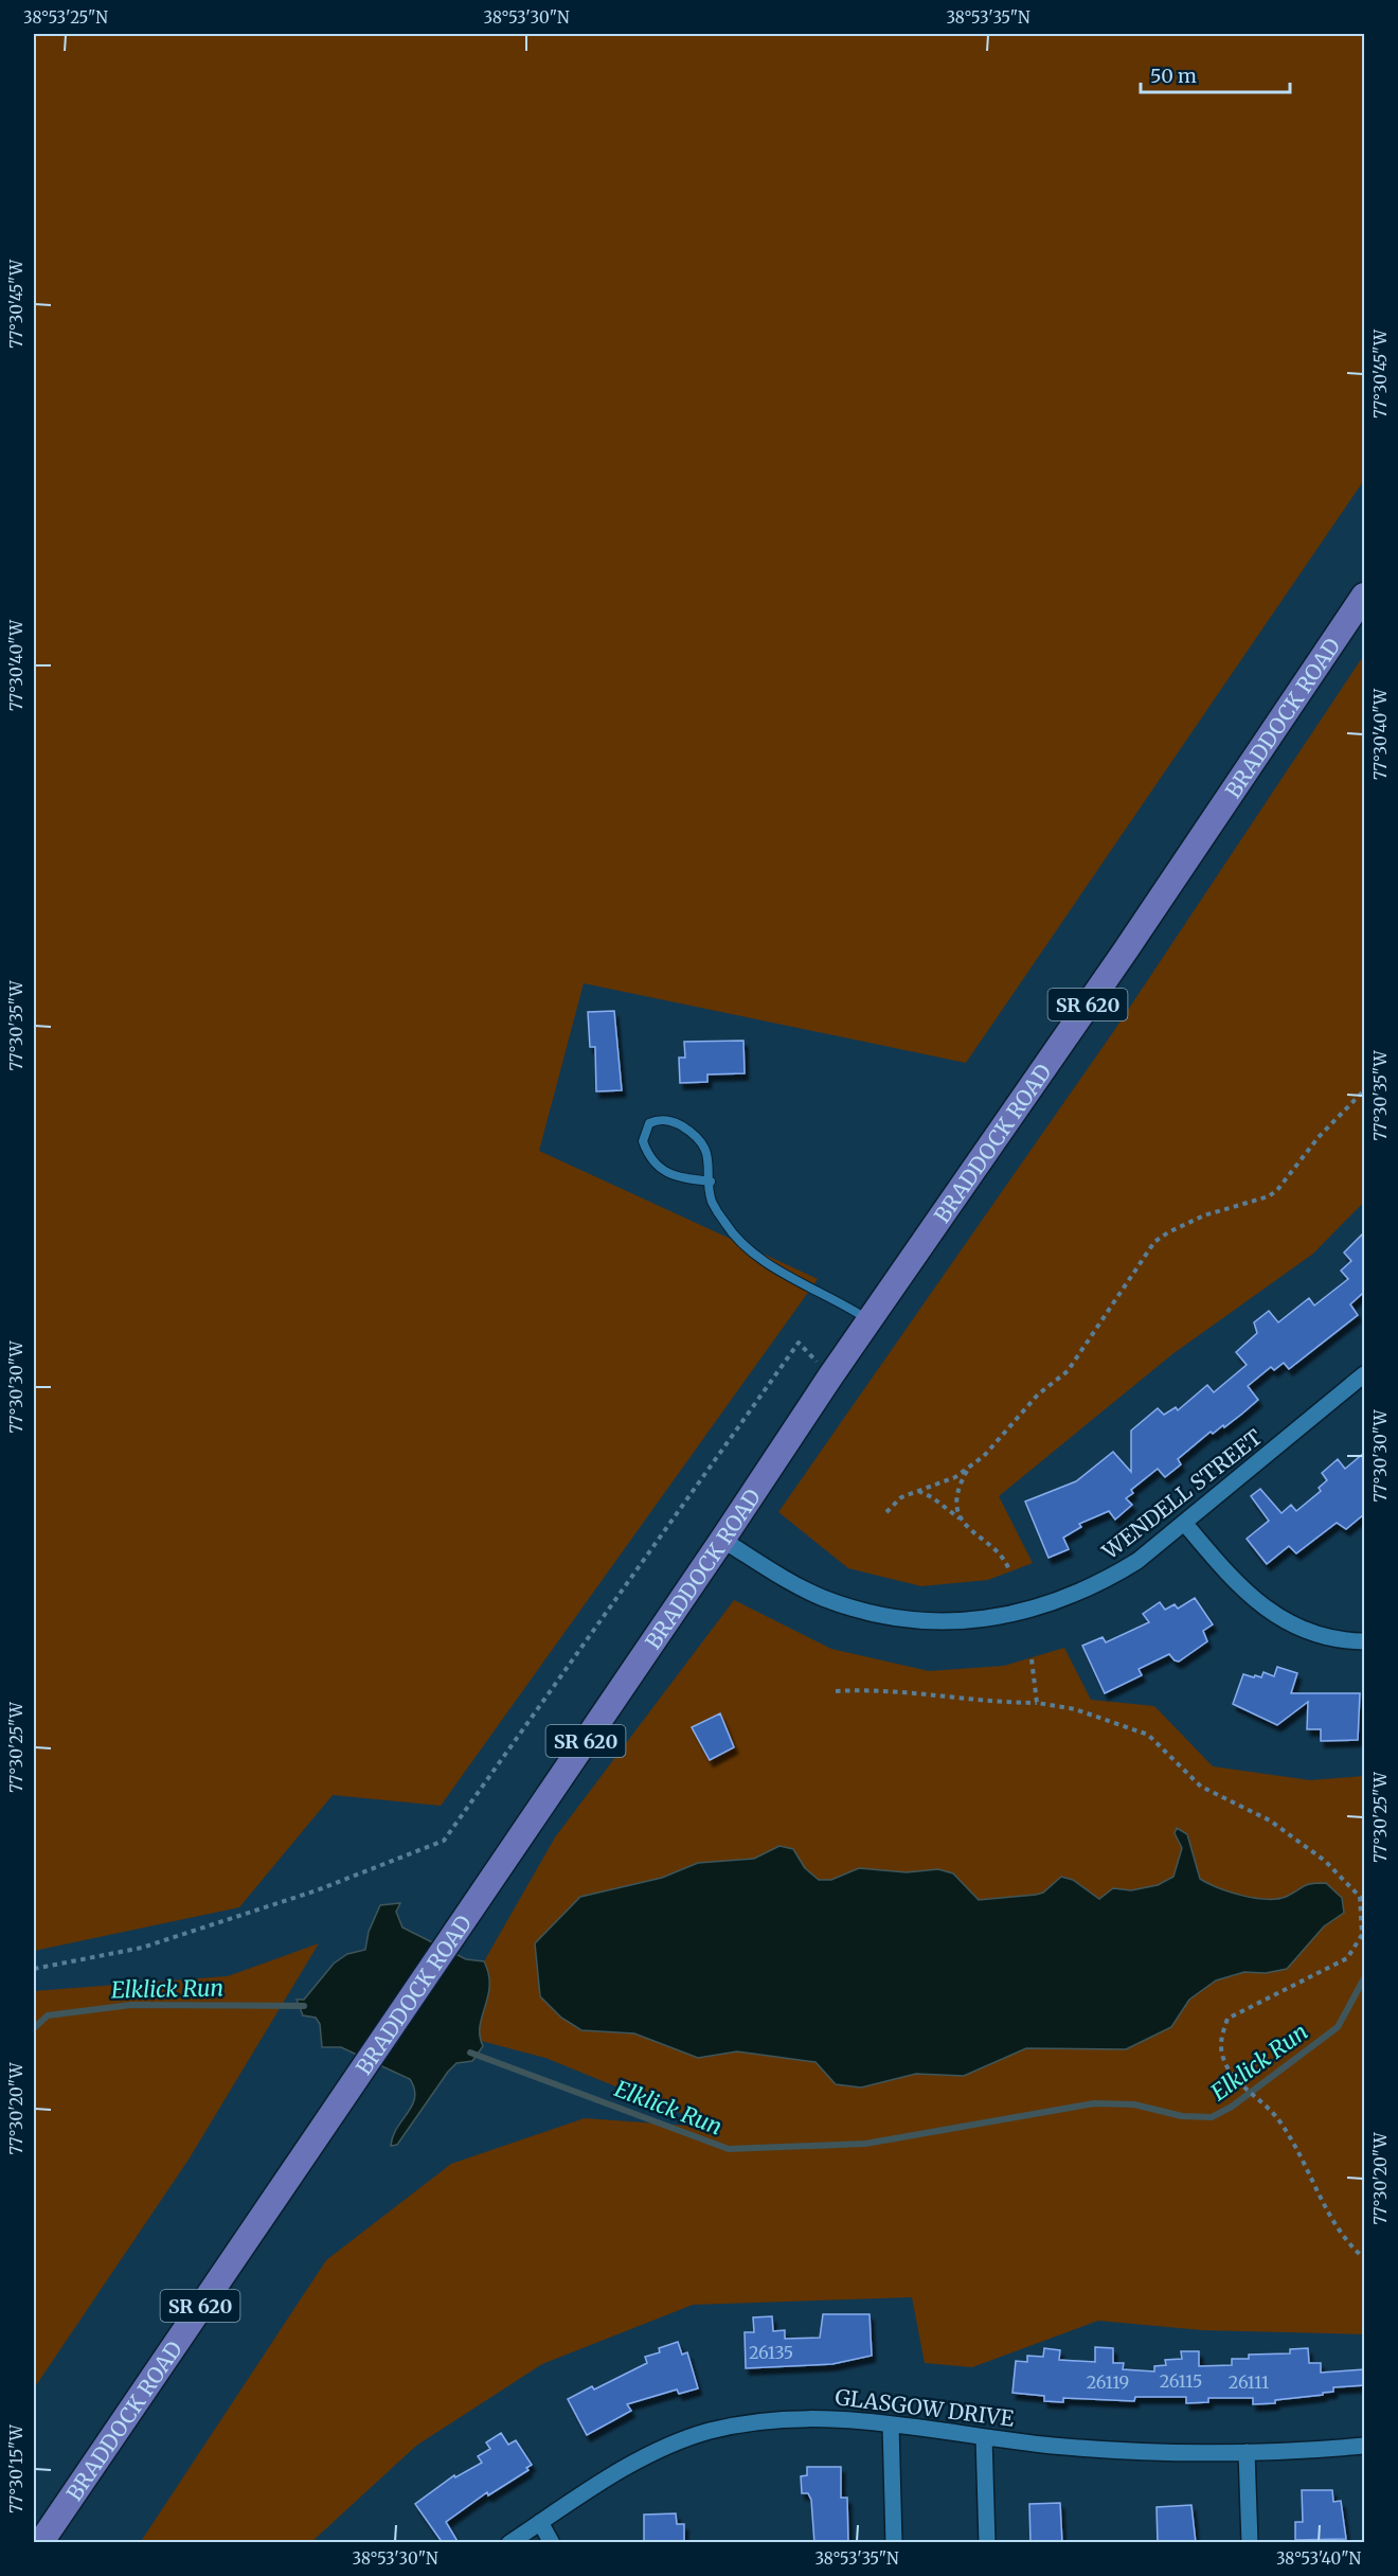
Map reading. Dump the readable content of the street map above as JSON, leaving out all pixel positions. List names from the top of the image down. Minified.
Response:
{"streets":{"main road":["BRADDOCK ROAD","SR 620"],"street":["WENDELL STREET","GLASGOW DRIVE"]},"crossings":[["BRADDOCK ROAD","WENDELL STREET"]],"water":["Elklick Run"],"house_numbers":["26135","26115","26119","26111"],"scale_bar":"50 m","coordinates":["38°53'25\"N","38°53'30\"N","38°53'35\"N","77°30'45\"W","77°30'40\"W","77°30'35\"W","77°30'30\"W","77°30'25\"W","77°30'20\"W","77°30'15\"W","38°53'40\"N"]}
